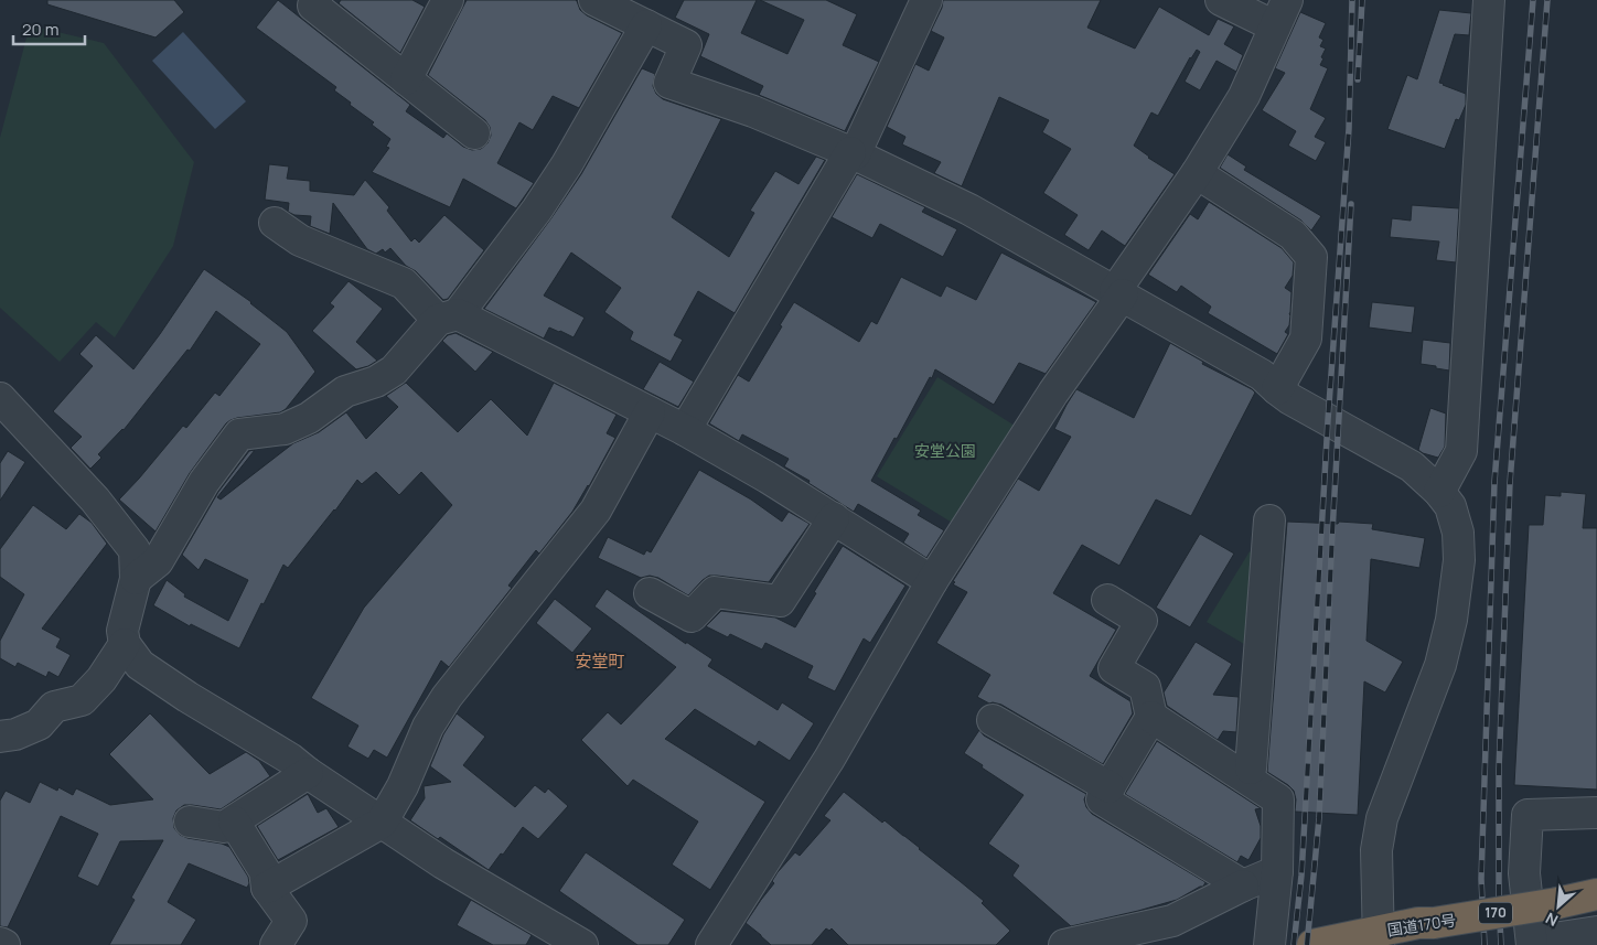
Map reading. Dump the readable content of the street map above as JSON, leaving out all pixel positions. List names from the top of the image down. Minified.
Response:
{"streets":{"highway":["170","国道170号"]},"districts":["安堂町"],"parks":["安堂公園"],"scale_bar":"20 m","north":"bottom left"}
